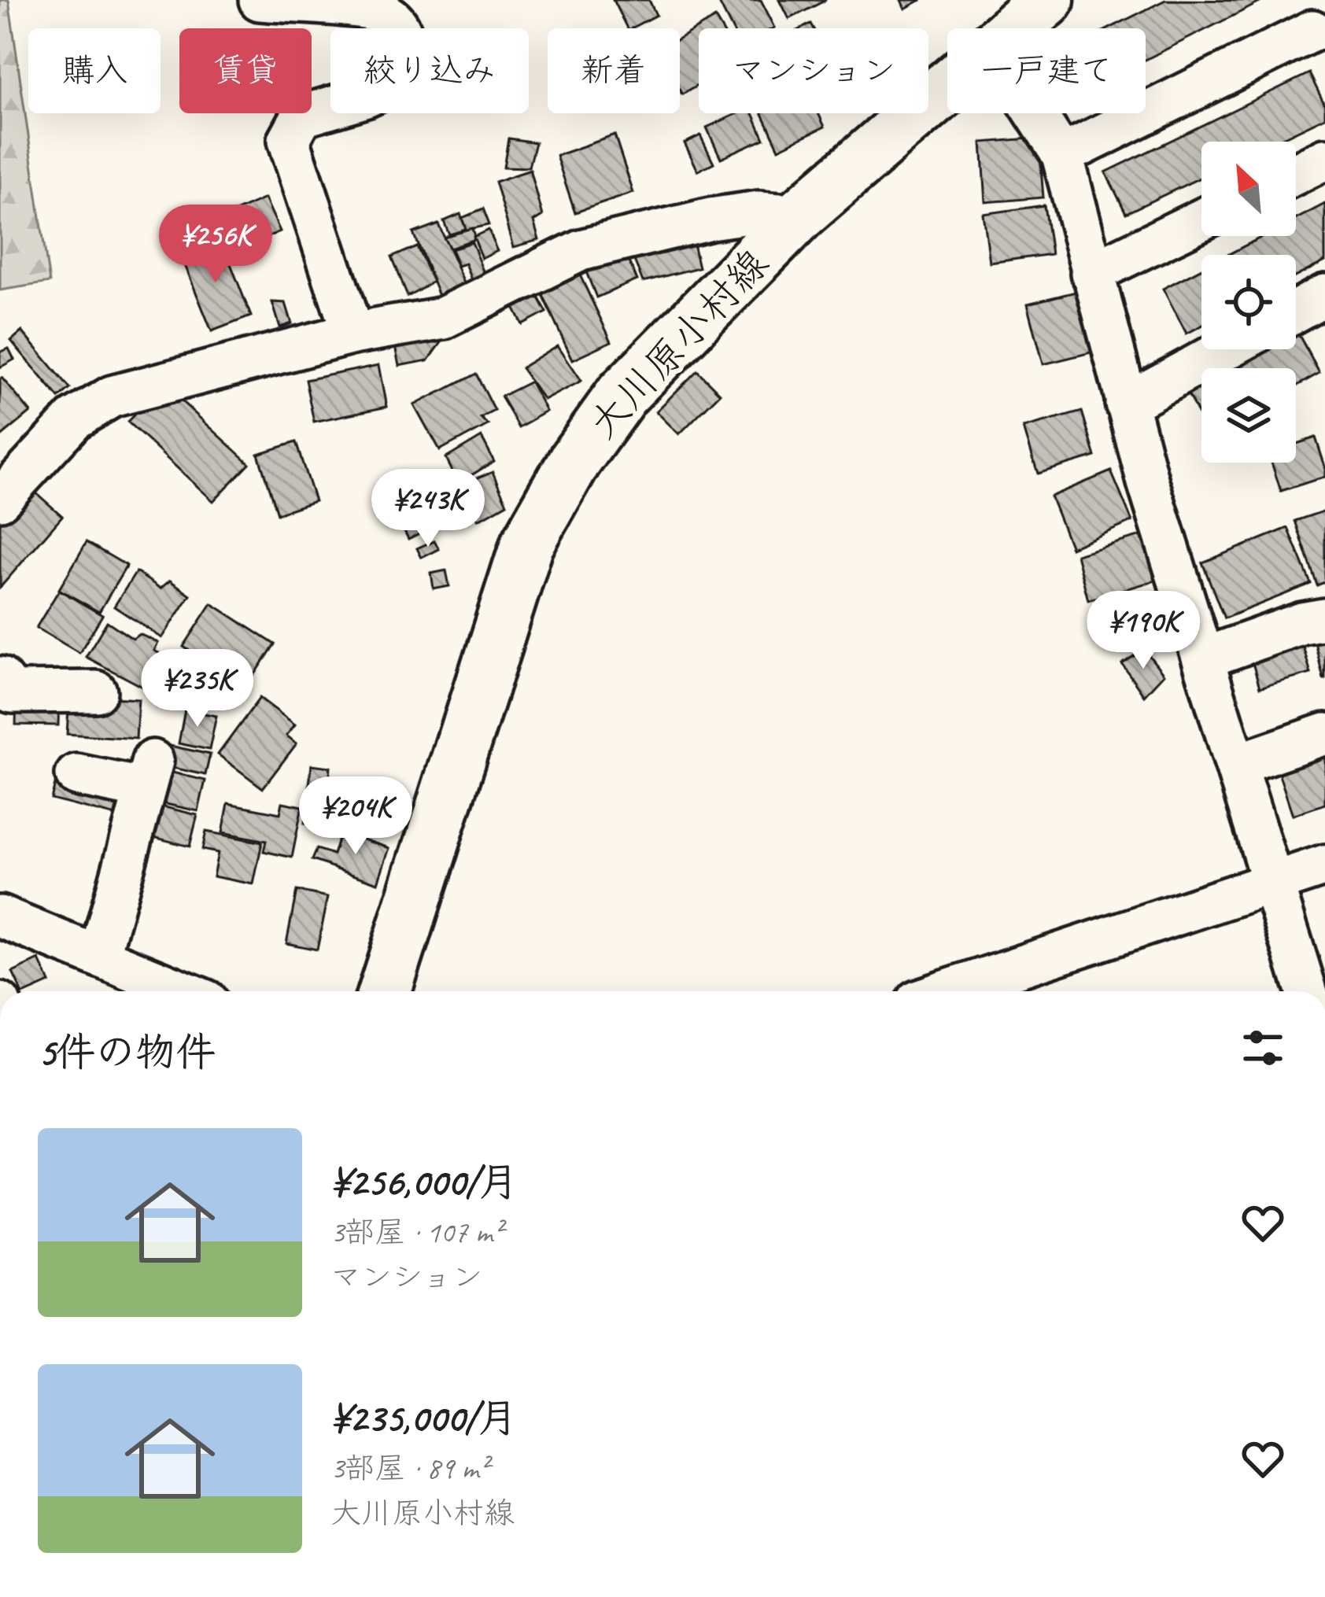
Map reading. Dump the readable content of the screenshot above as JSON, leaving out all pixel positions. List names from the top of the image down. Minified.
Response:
{"streets":{"main road":["大川原小村線"]},"north":"top left","page":{"chip":["購入","賃貸","絞り込み","新着","マンション","一戸建て"],"price":["¥256K","¥243K","¥190K","¥235K","¥204K"],"heading":"5件の物件","list":[{"name":"¥256,000/月","note":"3部屋 · 107 m² · マンション"},{"name":"¥235,000/月","note":"3部屋 · 89 m² · 大川原小村線"}]}}
